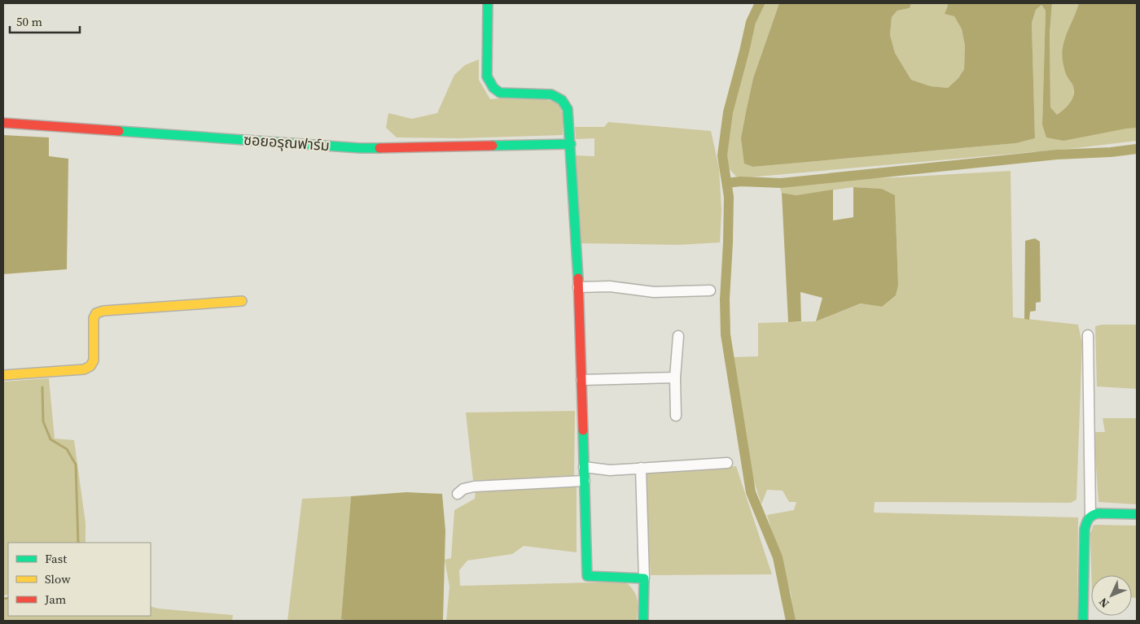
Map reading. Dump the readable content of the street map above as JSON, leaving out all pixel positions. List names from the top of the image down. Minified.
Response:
{"streets":{"street":["ซอยอรุณฟาร์ม"]},"legend":["Fast","Slow","Jam"],"scale_bar":"50 m","north":"bottom left"}
